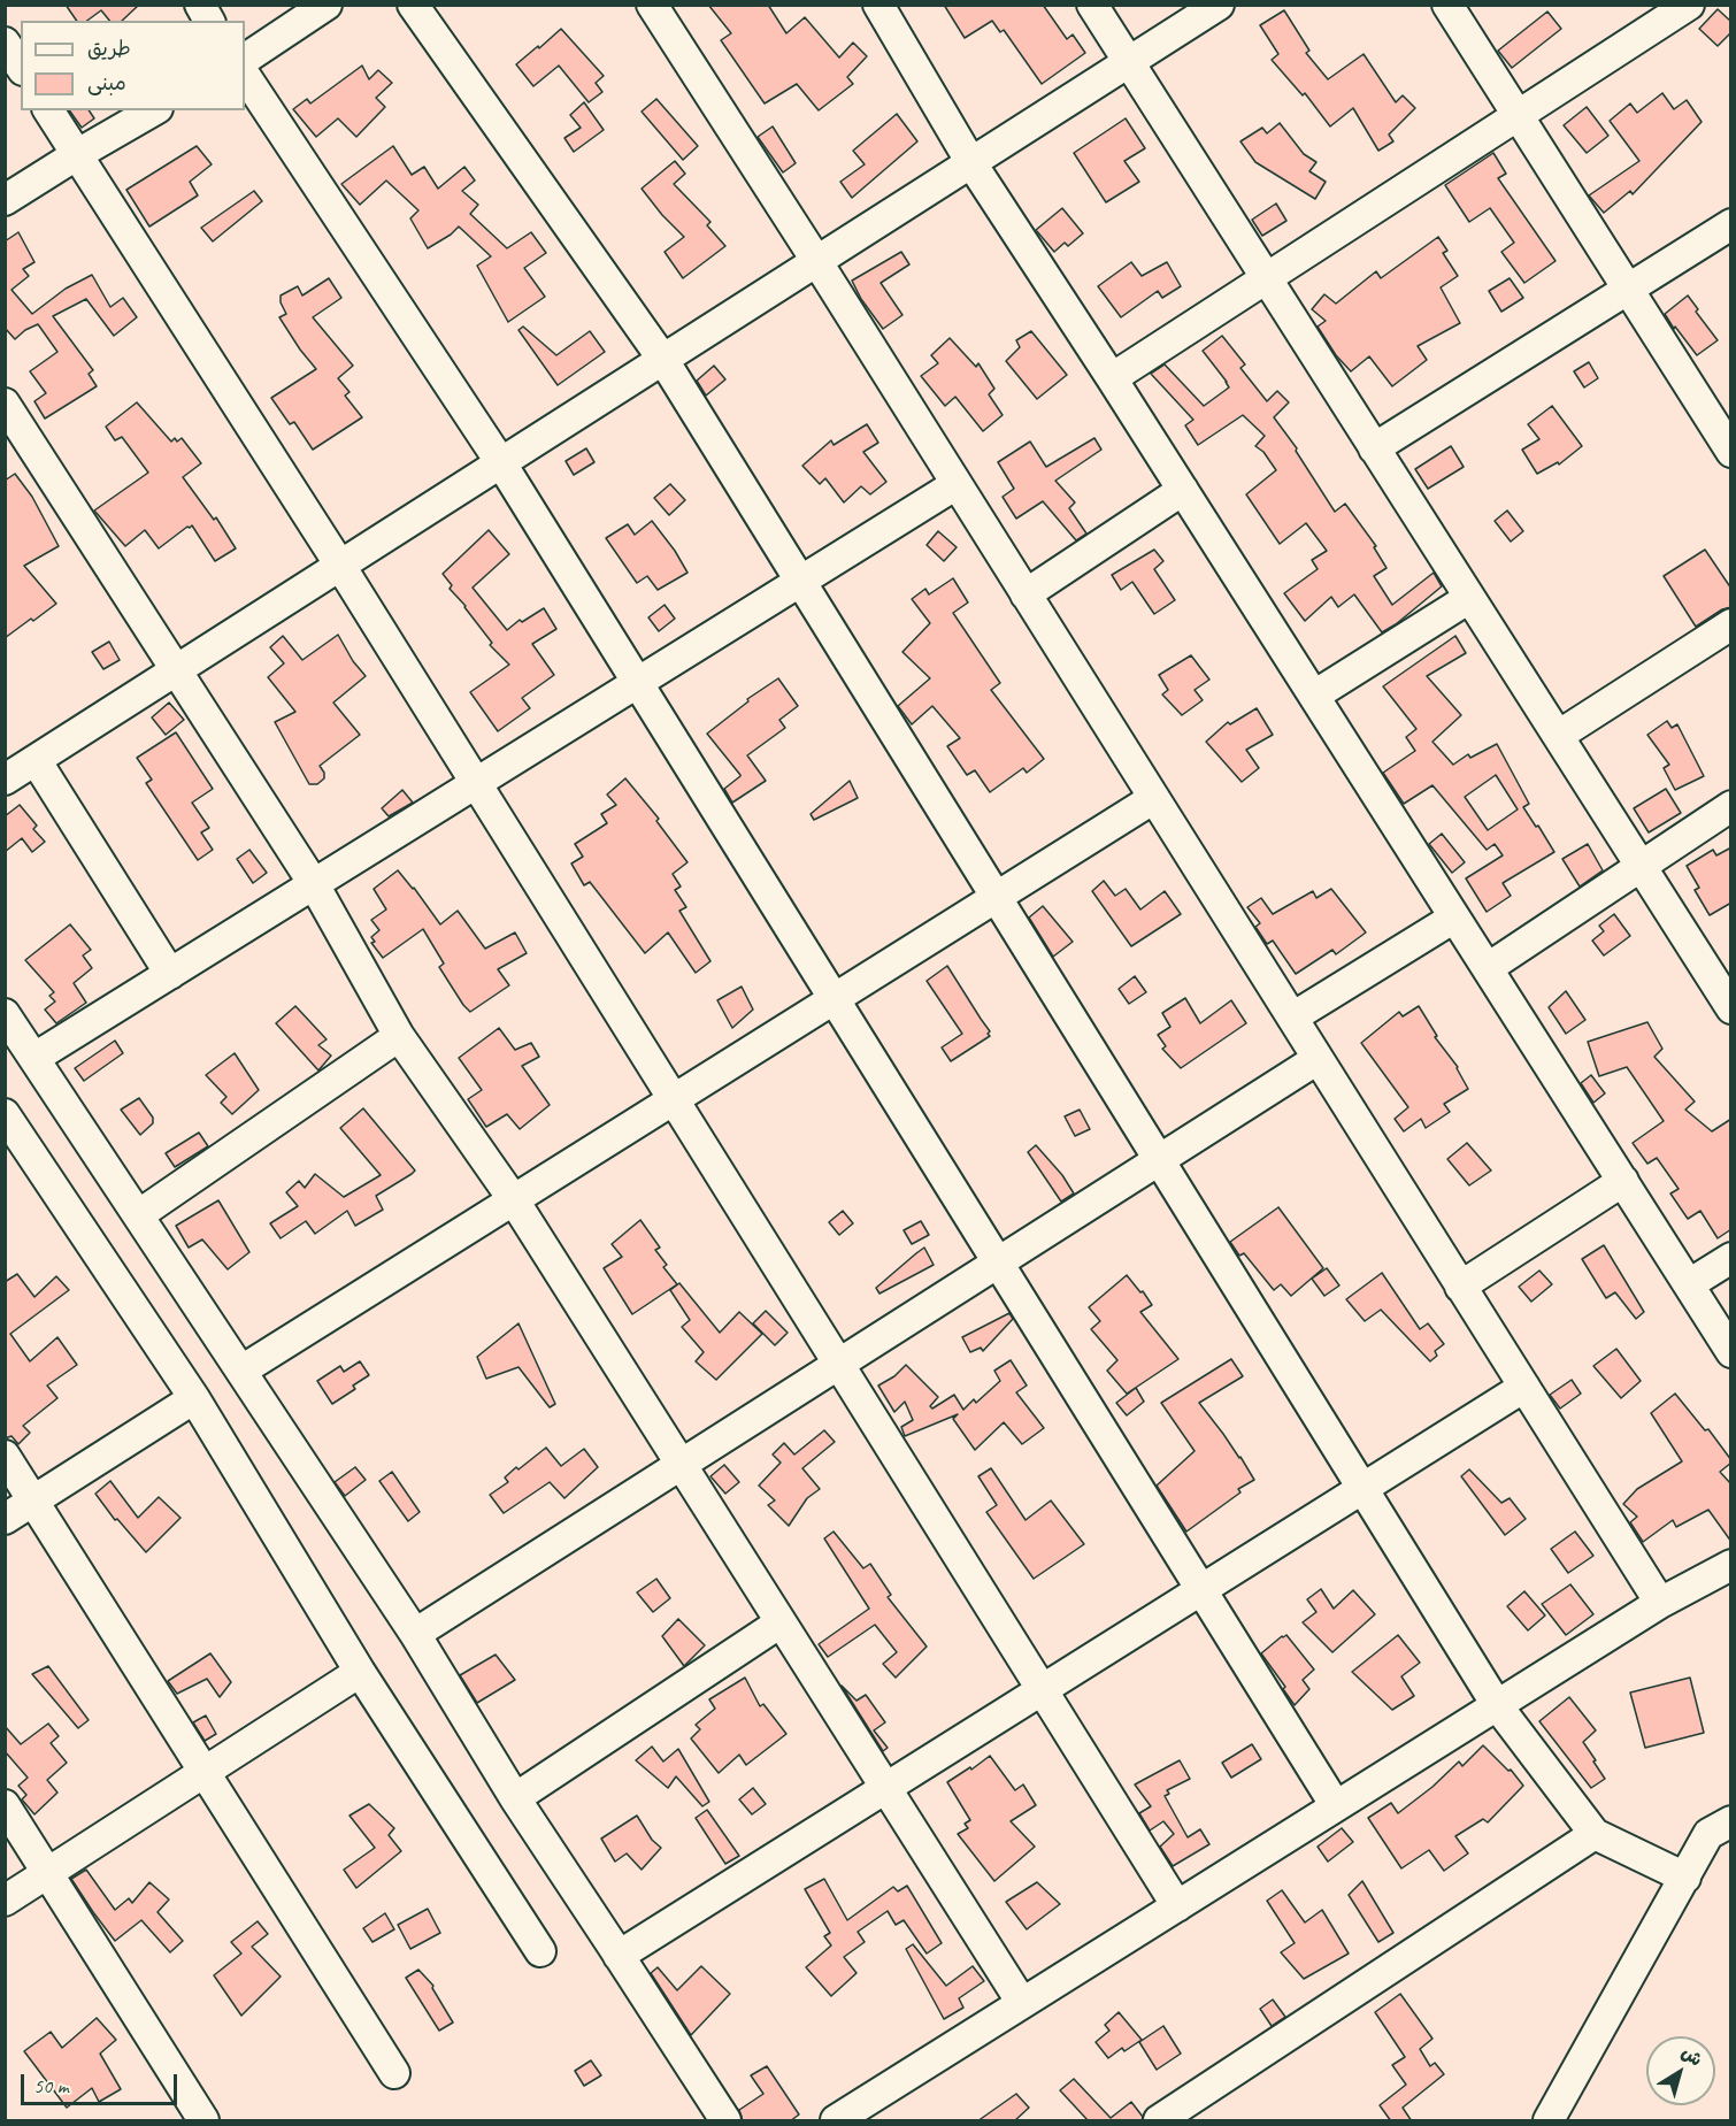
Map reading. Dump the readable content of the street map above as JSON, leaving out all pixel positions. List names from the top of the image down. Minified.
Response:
{"legend":["طريق","مبنى"],"scale_bar":"50 m","north":"top right"}
